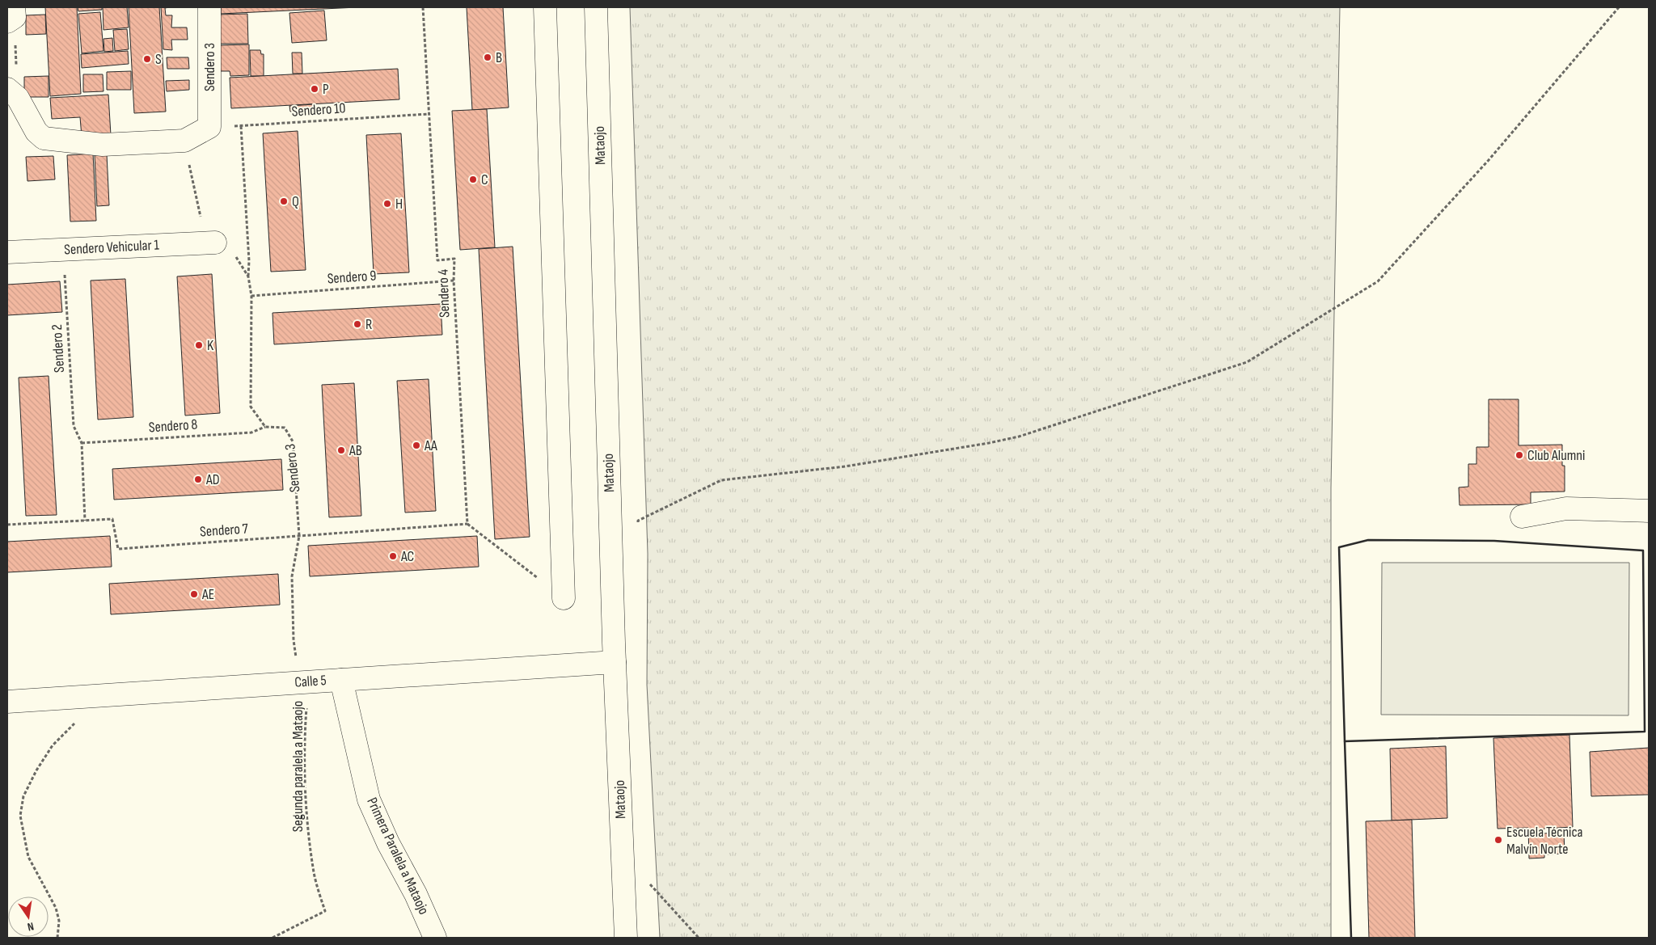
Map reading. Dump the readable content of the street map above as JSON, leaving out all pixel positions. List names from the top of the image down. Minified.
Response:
{"streets":{"street":["Sendero 3","Mataojo","Sendero Vehicular 1","Calle 5","Primera Paralela a Mataojo"],"path":["Sendero 10","Sendero 9","Sendero 4","Sendero 2","Sendero 8","Sendero 7","Segunda paralela a Mataojo"]},"crossings":[["Sendero 3","Sendero 10"],["Sendero 3","Sendero 8"],["Sendero 3","Sendero 7"],["Sendero 3","Calle 5"],["Sendero 3","Segunda paralela a Mataojo"],["Sendero 10","Sendero 4"],["Mataojo","Calle 5"],["Sendero Vehicular 1","Sendero 2"],["Sendero 9","Sendero 4"],["Sendero 4","Sendero 7"],["Sendero 2","Sendero 8"],["Calle 5","Segunda paralela a Mataojo"],["Calle 5","Primera Paralela a Mataojo"]],"places":["B","S","P","C","Q","H","R","K","AA","AB","Club Alumni","AD","AC","AE","Escuela Técnica Malvín Norte"],"north":"bottom"}
